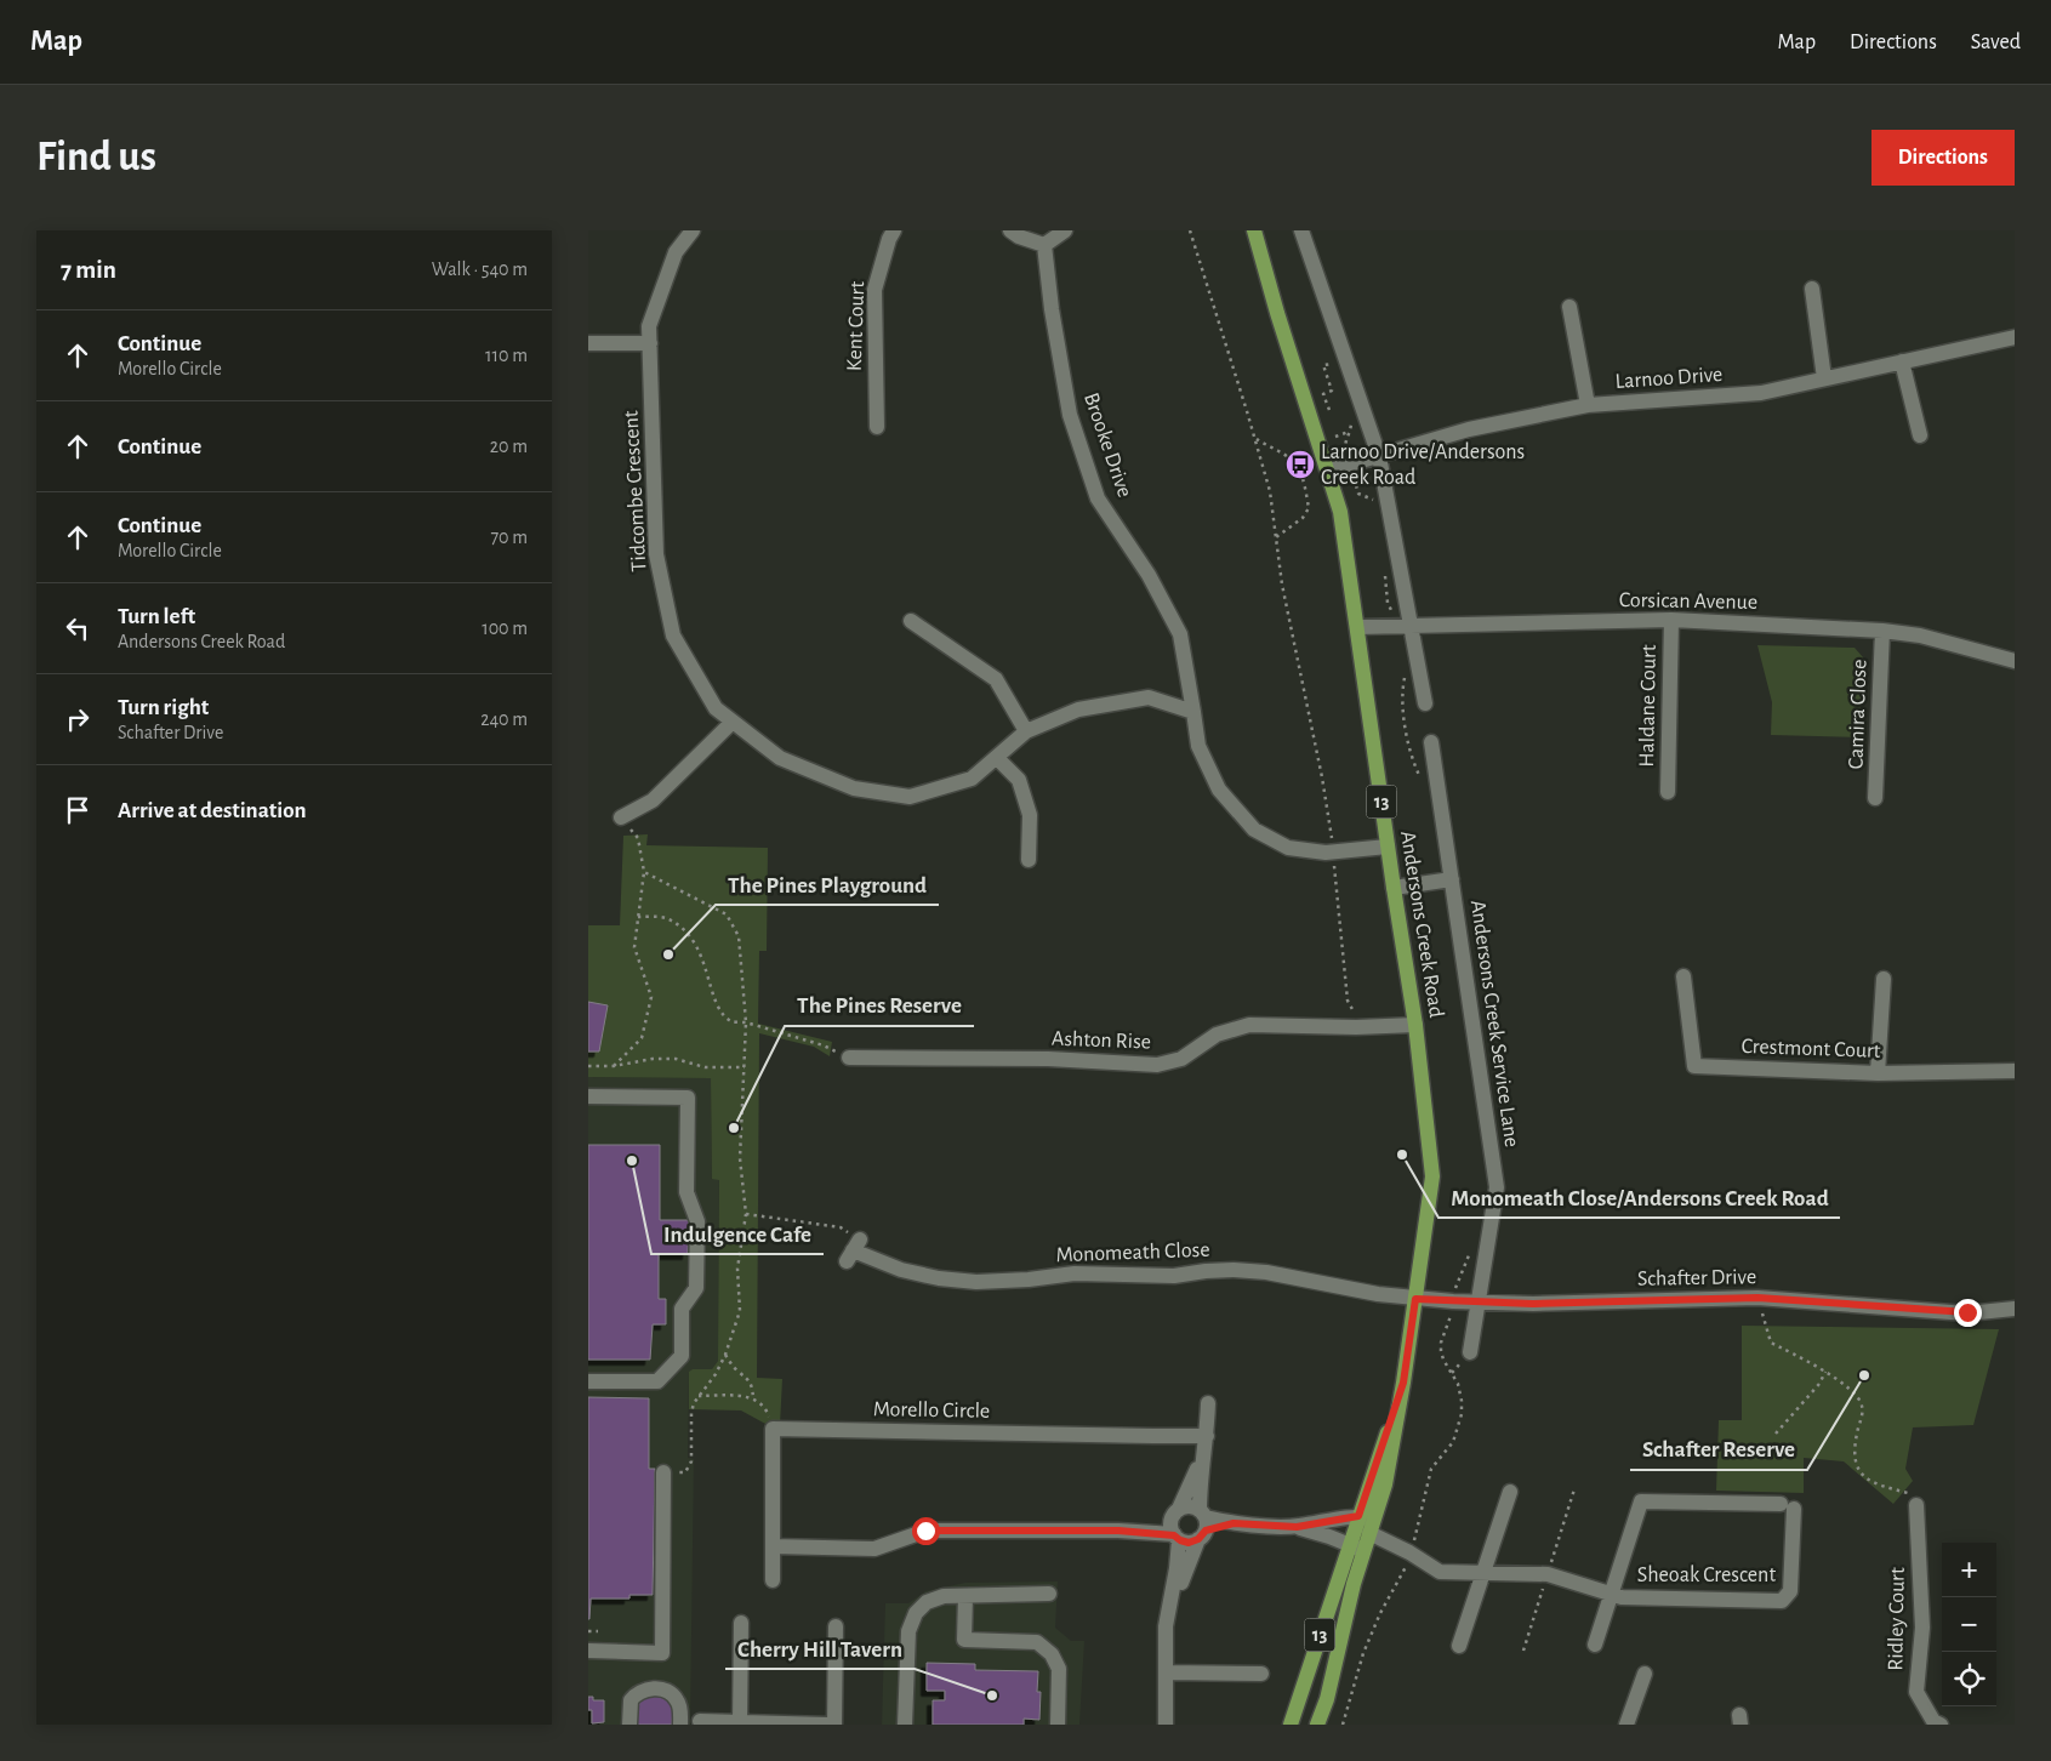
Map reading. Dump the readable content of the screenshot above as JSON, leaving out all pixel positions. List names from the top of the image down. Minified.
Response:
{"streets":{"main road":["13","Andersons Creek Road"],"street":["Kent Court","Larnoo Drive","Brooke Drive","Tidcombe Crescent","Corsican Avenue","Haldane Court","Camira Close","Andersons Creek Service Lane","Ashton Rise","Crestmont Court","Monomeath Close","Schafter Drive","Morello Circle","Sheoak Crescent","Ridley Court"]},"crossings":[["Larnoo Drive","Andersons Creek Road"],["Brooke Drive","Tidcombe Crescent"],["Corsican Avenue","Haldane Court"],["Corsican Avenue","Camira Close"],["Corsican Avenue","Andersons Creek Road"],["Andersons Creek Road","Andersons Creek Service Lane"],["Andersons Creek Road","Ashton Rise"],["Andersons Creek Road","Monomeath Close"],["Andersons Creek Road","Schafter Drive"],["Andersons Creek Road","Sheoak Crescent"],["Andersons Creek Service Lane","Schafter Drive"],["Monomeath Close","Schafter Drive"]],"places":{"bus stop":["Larnoo Drive/Andersons Creek Road"],"other":["The Pines Playground","The Pines Reserve","Monomeath Close/Andersons Creek Road","Indulgence Cafe","Schafter Reserve","Cherry Hill Tavern"]},"page":{"header":"Map","nav":["Map","Directions","Saved"],"buttons":"Directions","title":"Find us","heading":["7 min","Walk · 540 m"],"list":[["Continue","Morello Circle","110 m"],["Continue","20 m"],["Continue","Morello Circle","70 m"],["Turn left","Andersons Creek Road","100 m"],["Turn right","Schafter Drive","240 m"],"Arrive at destination"],"map_buttons":["+","−"]}}
